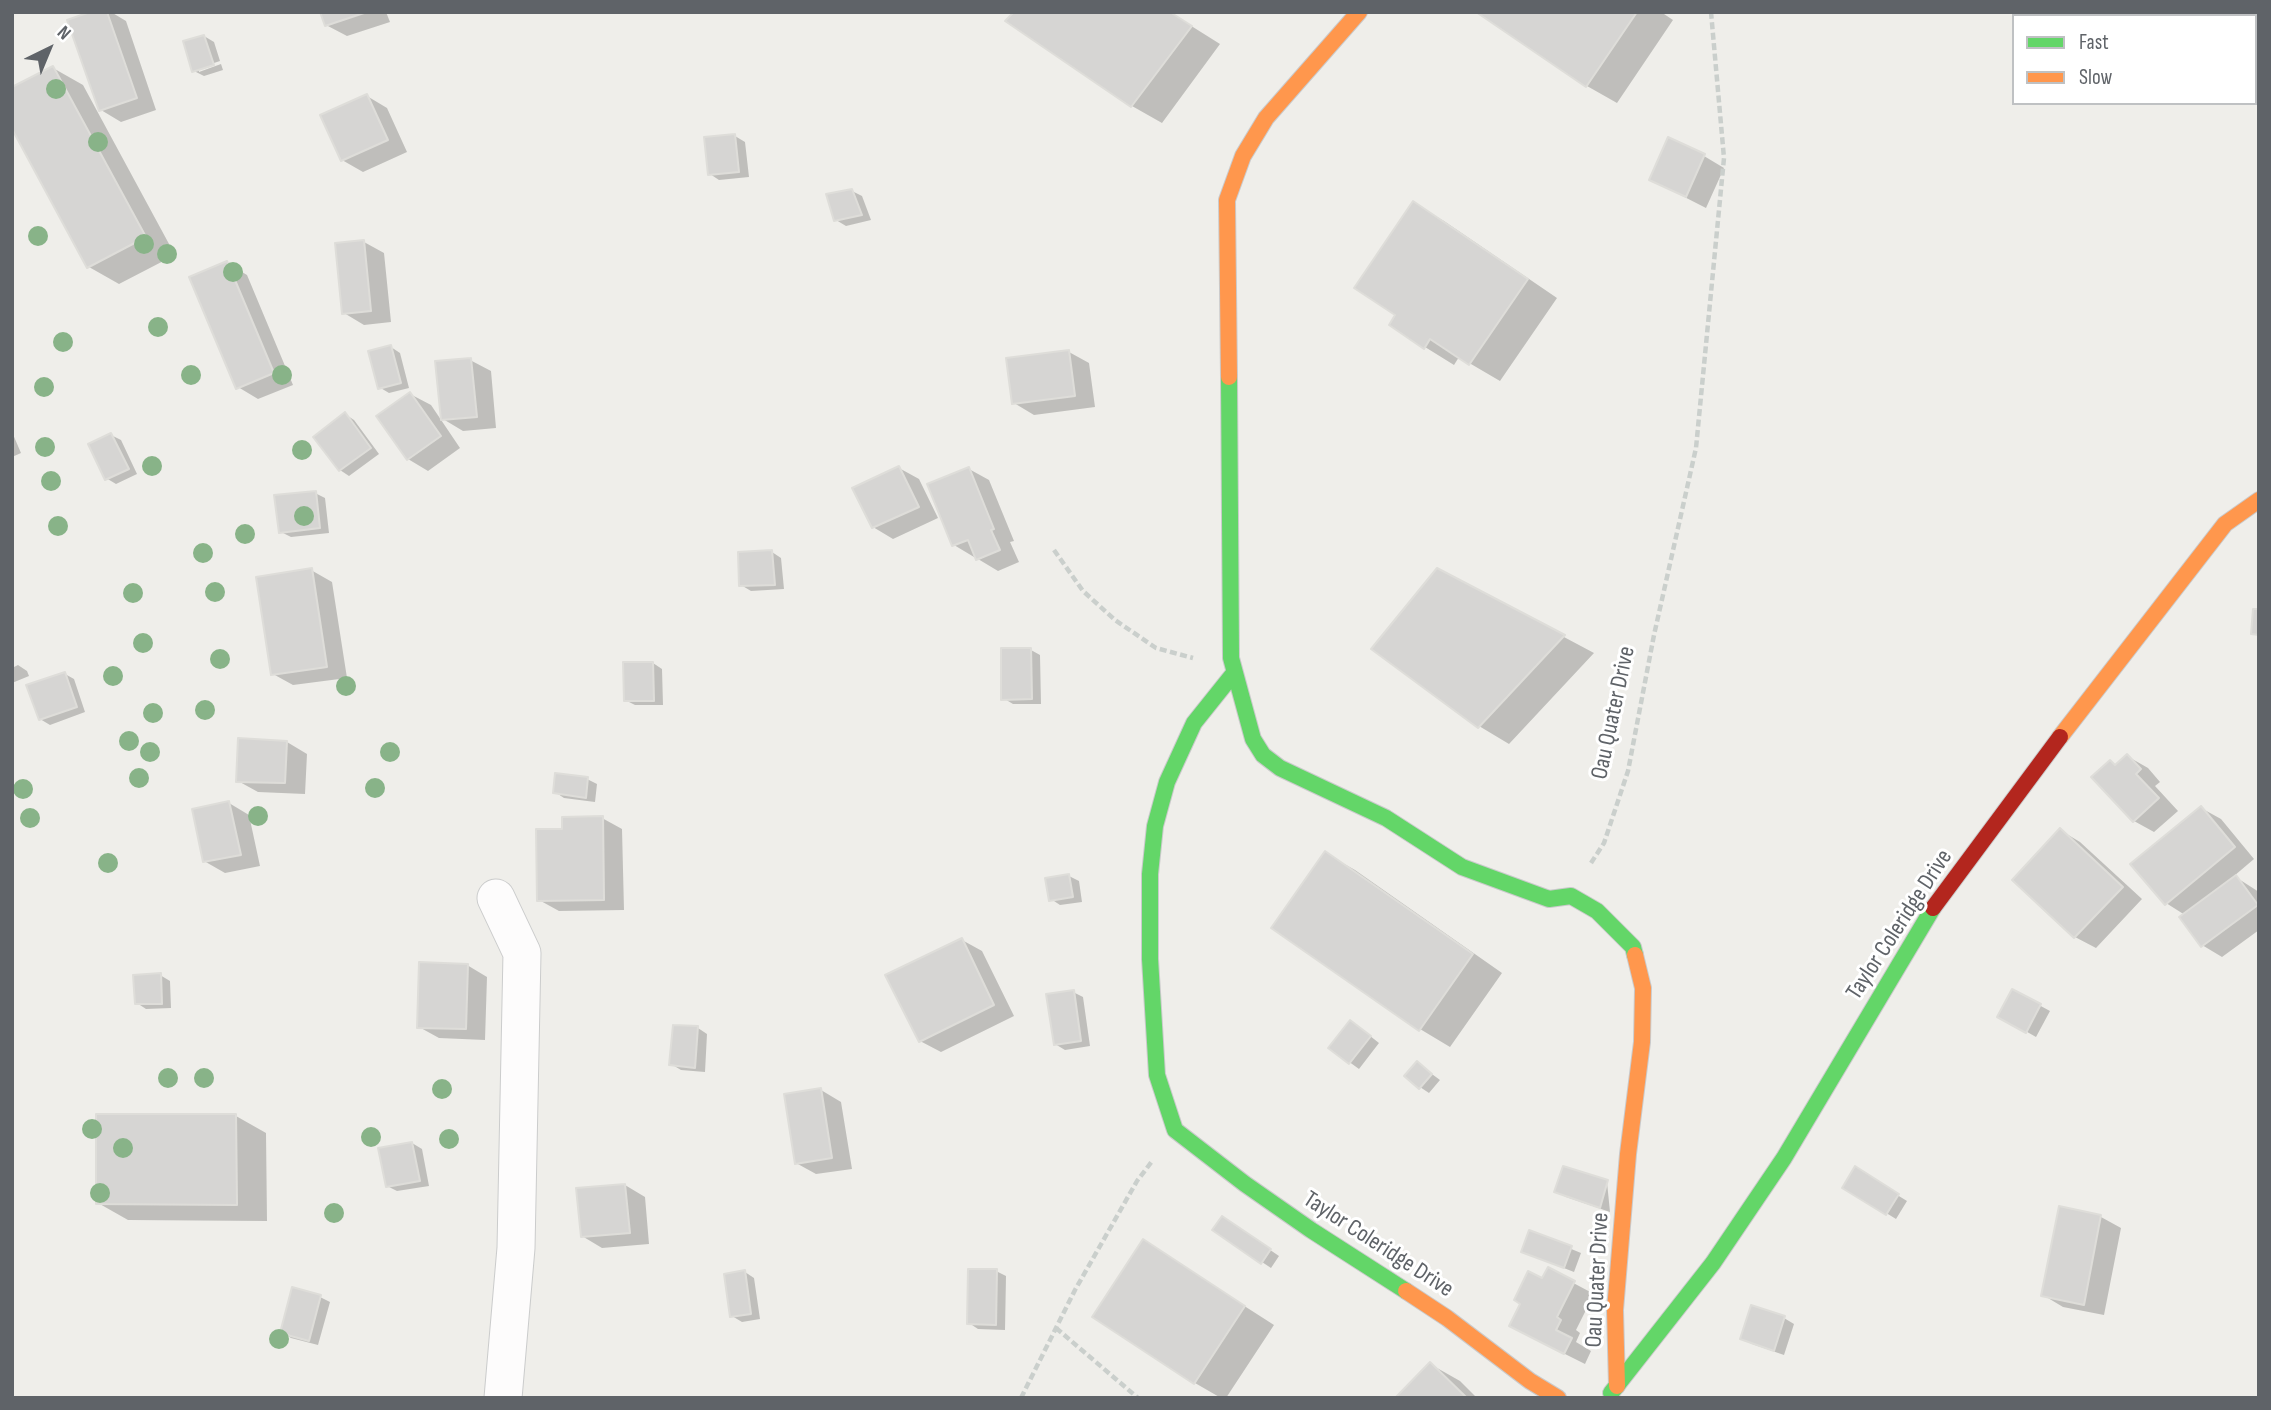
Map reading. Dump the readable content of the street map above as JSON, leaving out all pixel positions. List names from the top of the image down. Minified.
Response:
{"streets":{"street":["Oau Quater Drive","Taylor Coleridge Drive"]},"crossings":[["Oau Quater Drive","Taylor Coleridge Drive"]],"legend":["Fast","Slow"],"north":"top right"}
